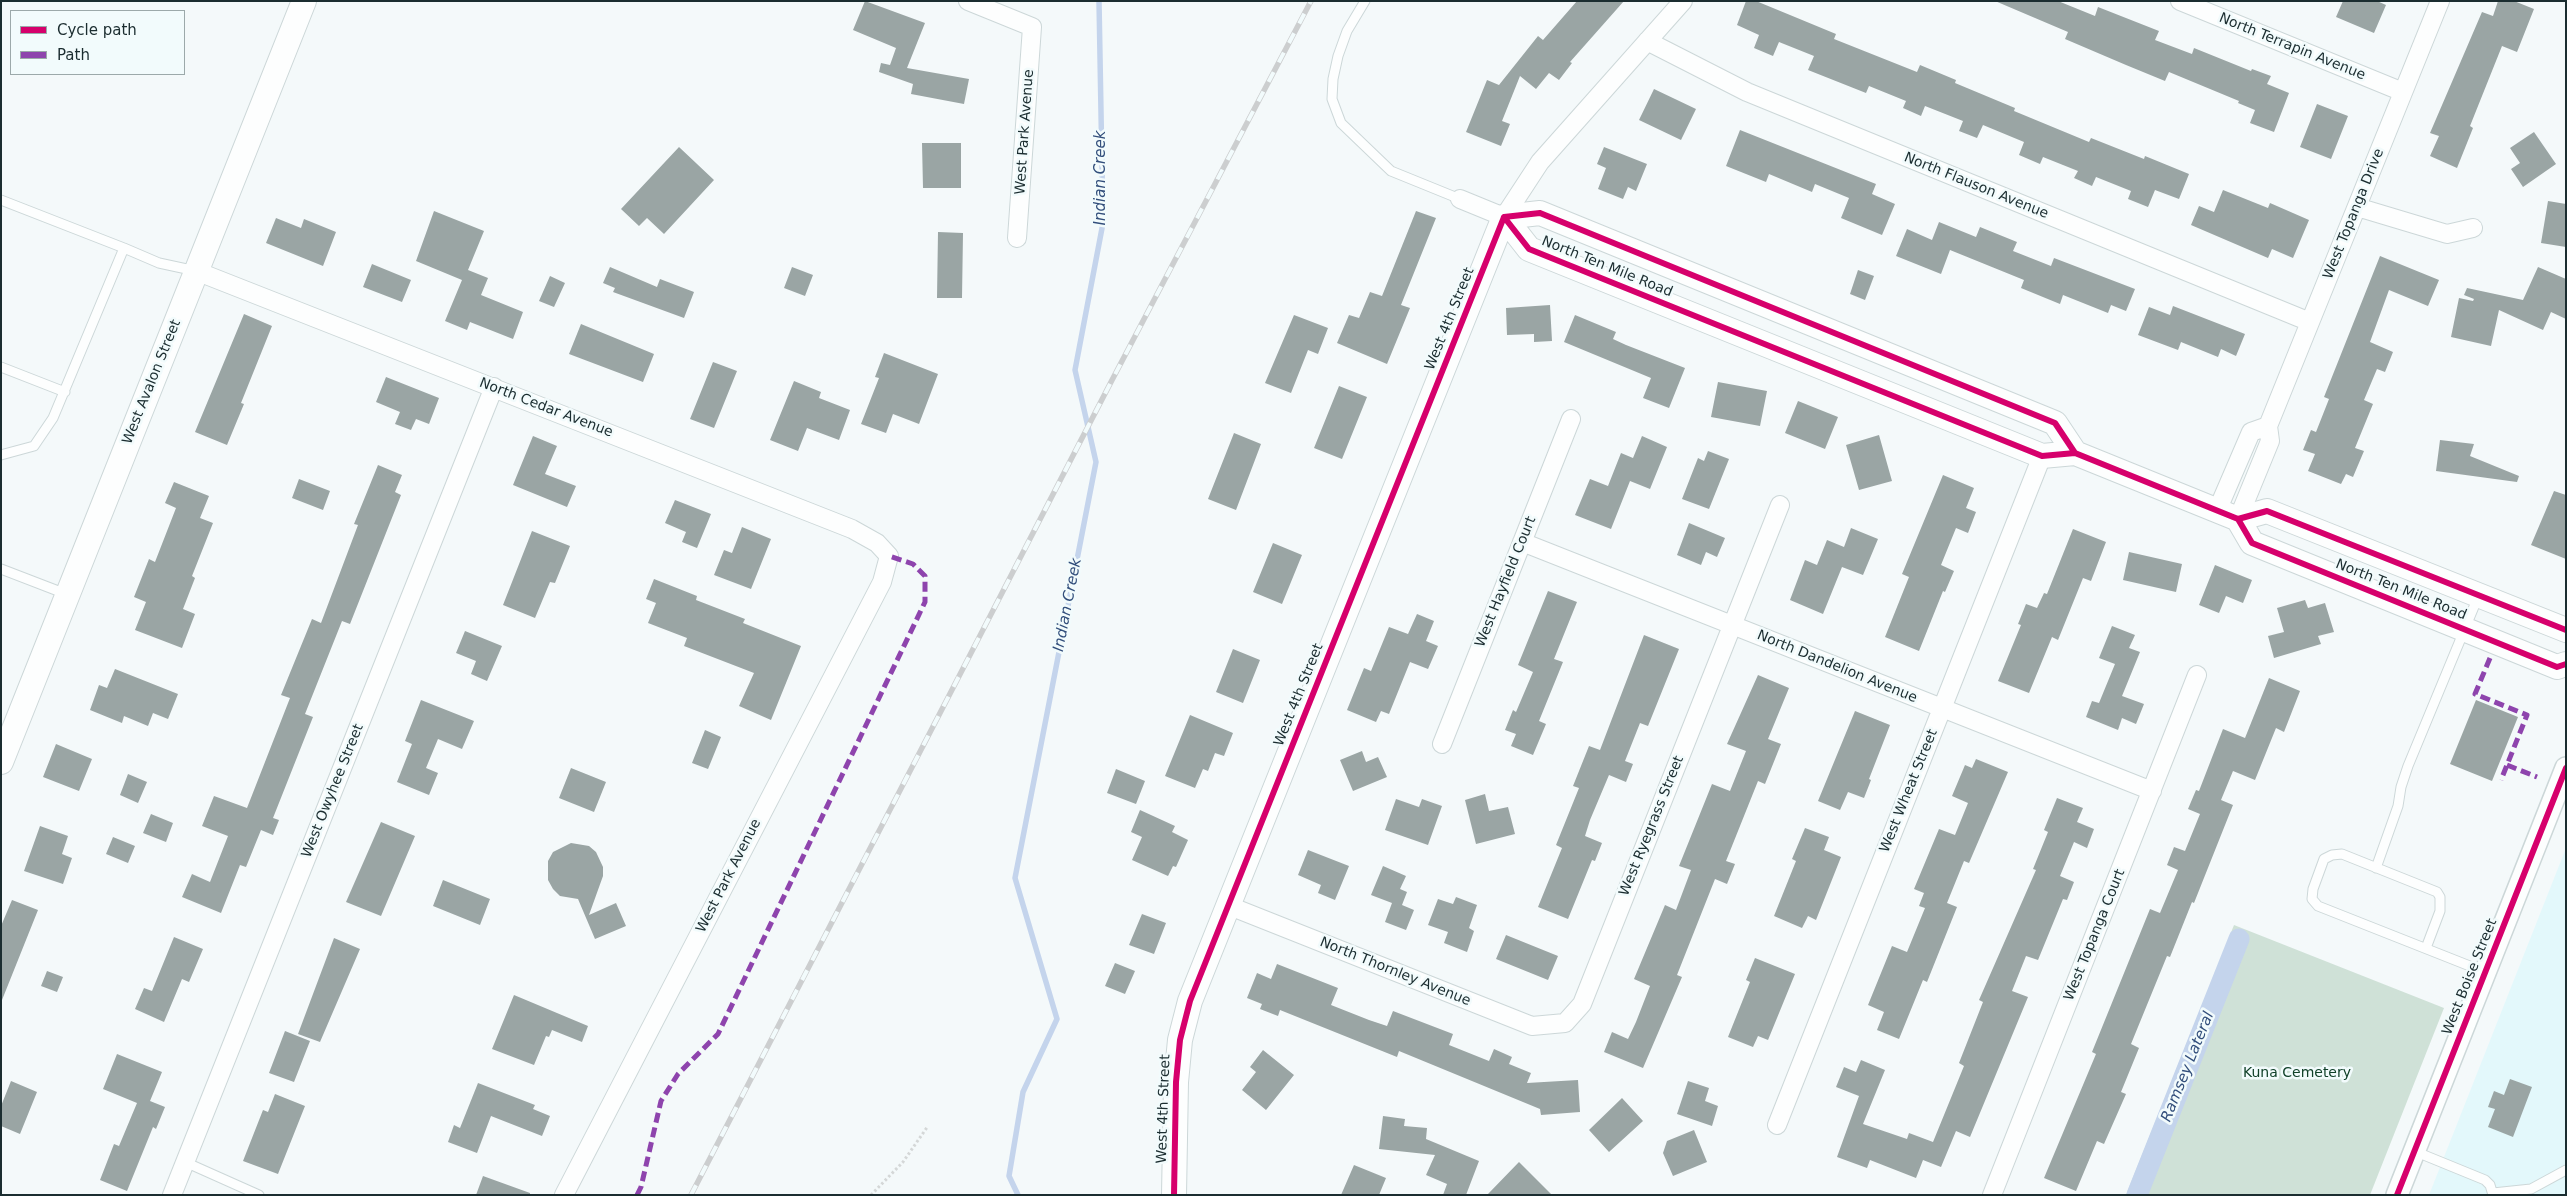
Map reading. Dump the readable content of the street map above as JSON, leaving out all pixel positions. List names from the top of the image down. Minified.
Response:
{"streets":{"main road":["North Ten Mile Road","West 4th Street","West Avalon Street"],"street":["North Terrapin Avenue","West Park Avenue","North Flauson Avenue","West Topanga Drive","North Cedar Avenue","West Hayfield Court","North Dandelion Avenue","West Owyhee Street","West Wheat Street","West Ryegrass Street","West Topanga Court","North Thornley Avenue","West Boise Street"]},"crossings":[["North Terrapin Avenue","West Topanga Drive"],["West Park Avenue","North Cedar Avenue"],["North Flauson Avenue","West Topanga Drive"],["North Flauson Avenue","West 4th Street"],["West Topanga Drive","North Ten Mile Road"],["North Ten Mile Road","West 4th Street"],["North Ten Mile Road","West Wheat Street"],["West 4th Street","North Thornley Avenue"],["West Avalon Street","North Cedar Avenue"],["North Cedar Avenue","West Owyhee Street"],["West Hayfield Court","North Dandelion Avenue"],["North Dandelion Avenue","West Wheat Street"],["North Dandelion Avenue","West Ryegrass Street"],["North Dandelion Avenue","West Topanga Court"],["West Ryegrass Street","North Thornley Avenue"]],"water":["Indian Creek","Ramsey Lateral"],"parks":["Kuna Cemetery"],"legend":["Cycle path","Path"]}
